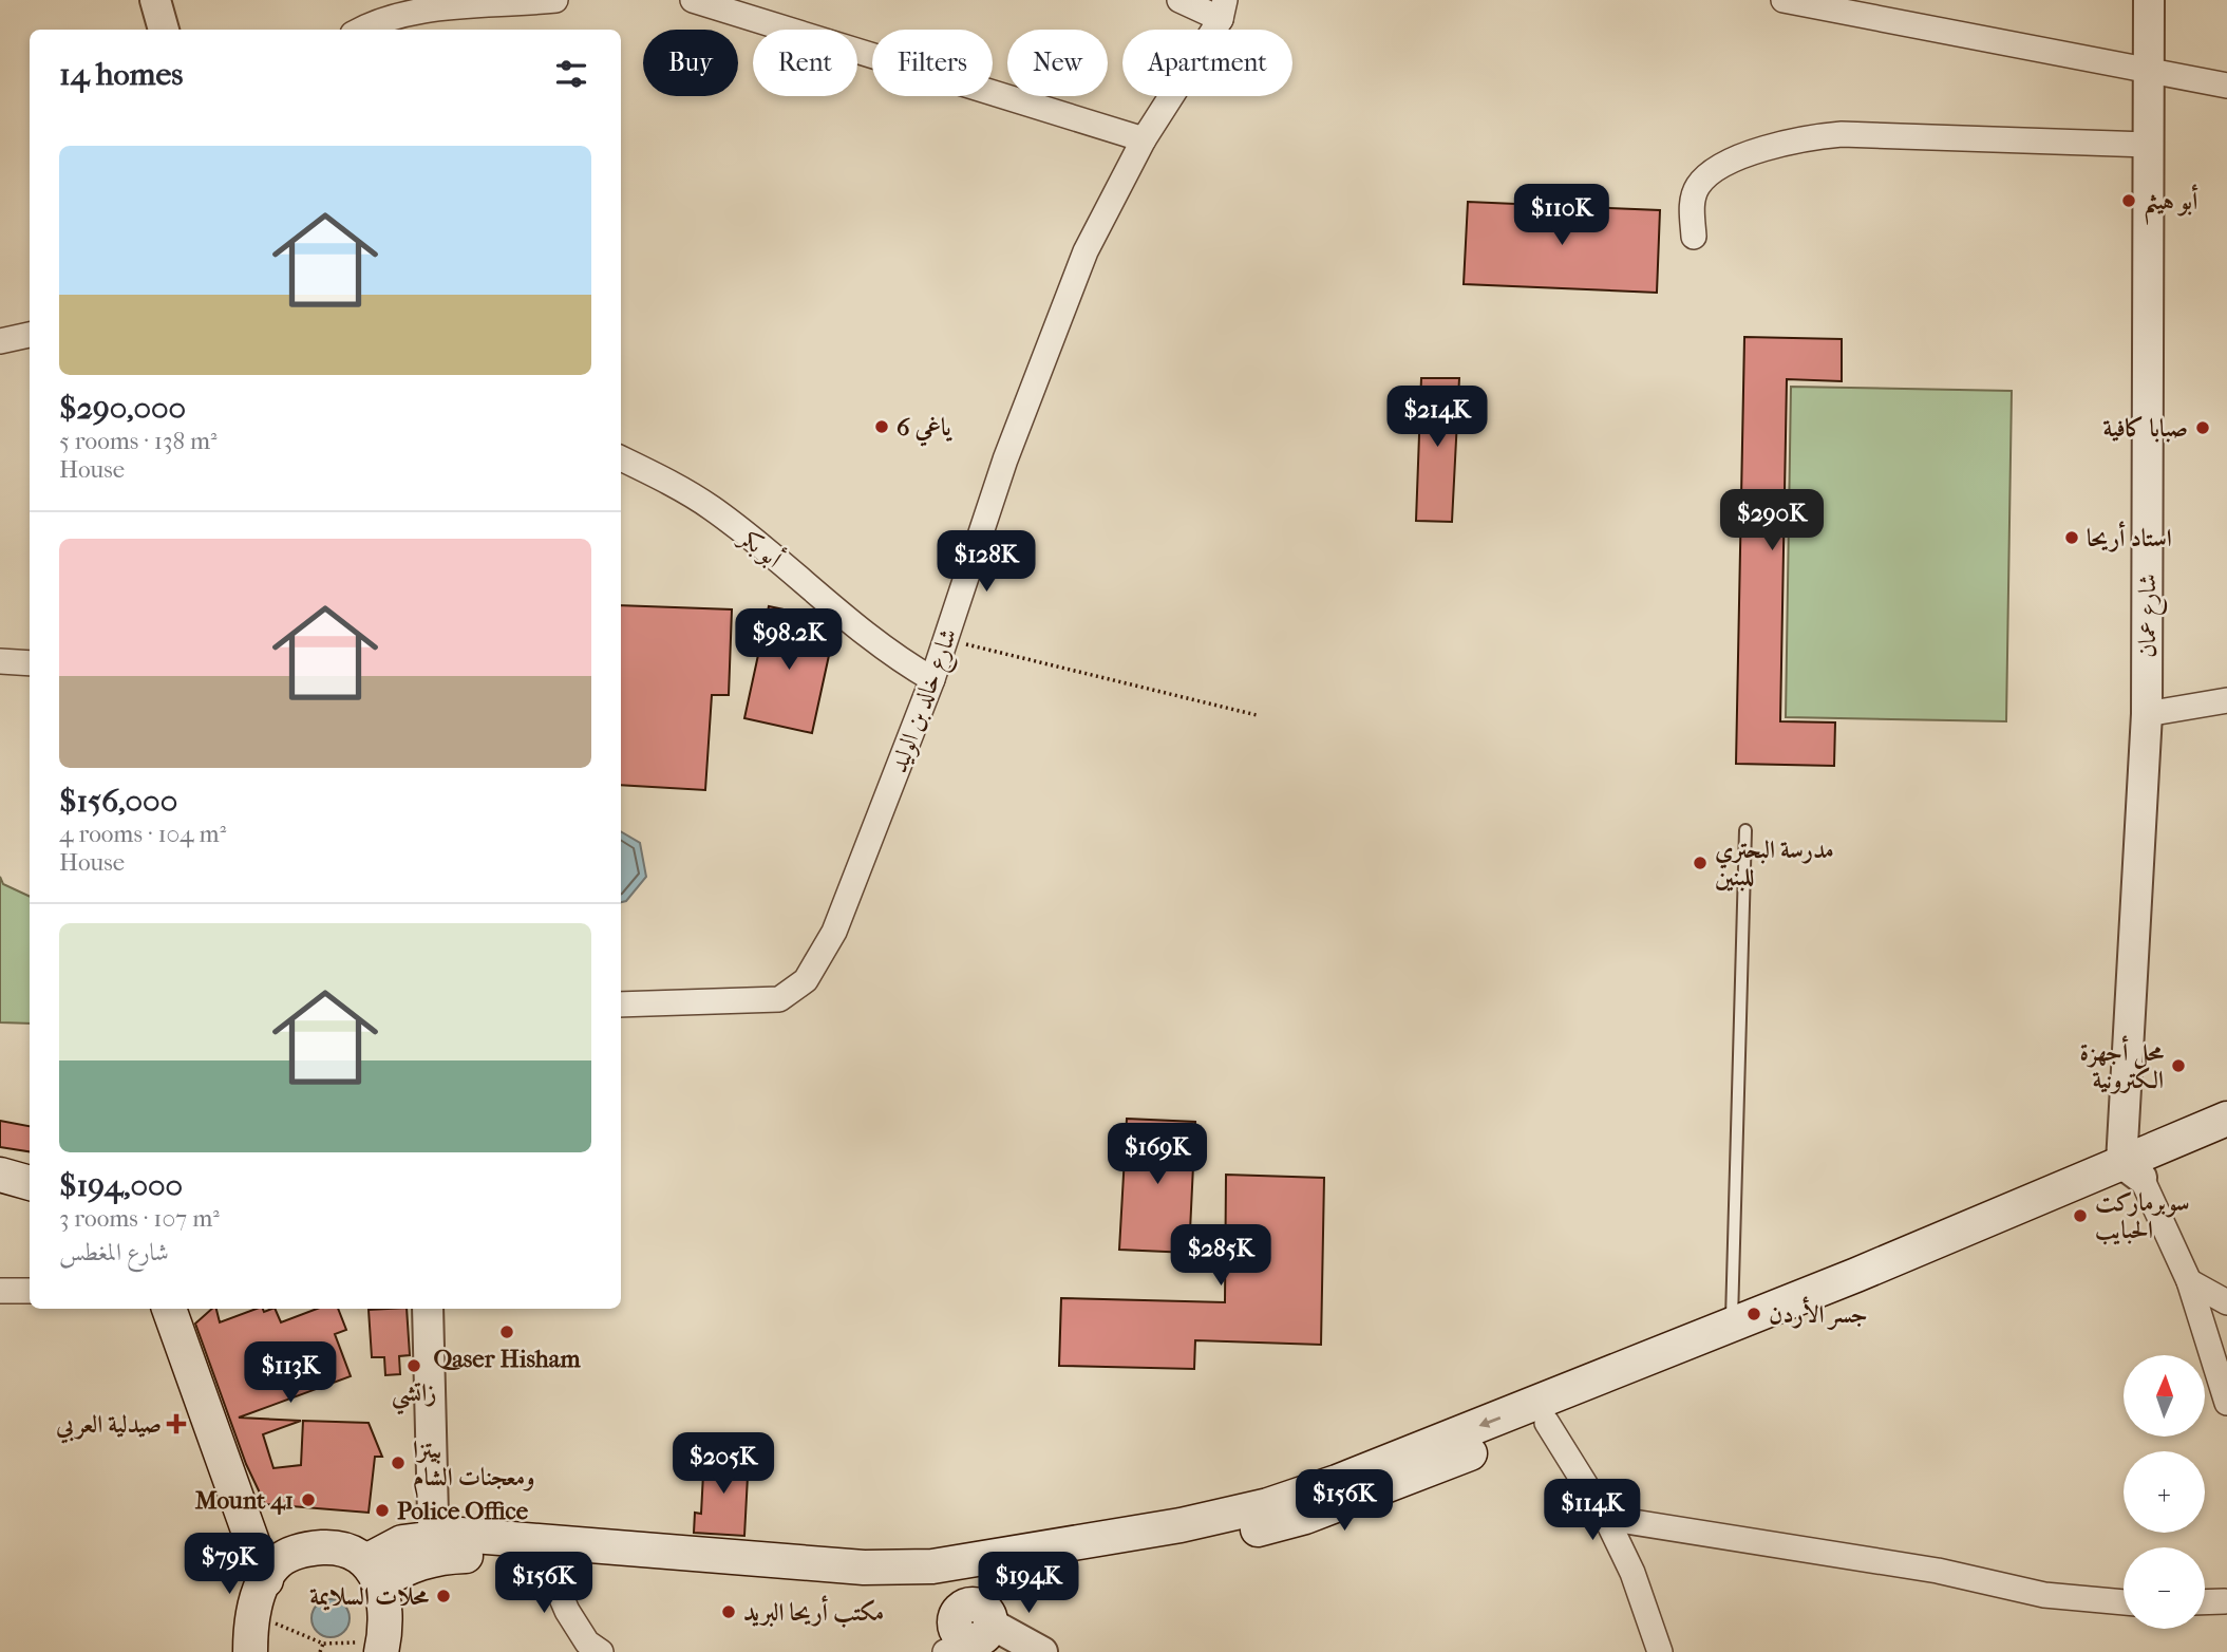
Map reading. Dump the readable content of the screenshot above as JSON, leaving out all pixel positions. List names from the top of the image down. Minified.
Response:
{"streets":{"street":["أبو بكر","شارع عمان","شارع خالد بن الوليد"]},"crossings":[["أبو بكر","شارع خالد بن الوليد"]],"places":{"other":["أبو هيثم","ياغي 6","صبابا كافية","استاد أريحا","مدرسة البحتري للبنين","محل أجهزة الكترونية","سوبرماركت الحبايب","جسر الأردن","Qaser Hisham","زاتشي","بيتزا ومعجنات الشام","Mount 41","Police Office","محلات السلايمة","مكتب أريحا البريد"],"health":["صيدلية العربي"]},"north":"top","page":{"chip":["Buy","Rent","Filters","New","Apartment"],"heading":"14 homes","list":[{"name":"$290,000","note":"5 rooms · 138 m² · House"},{"name":"$156,000","note":"4 rooms · 104 m² · House"},{"name":"$194,000","note":"3 rooms · 107 m² · شارع المغطس"}],"price":["$110K","$214K","$290K","$128K","$98.2K","$169K","$285K","$113K","$205K","$156K","$114K","$79K","$156K","$194K"],"map_buttons":["+","−"]}}
